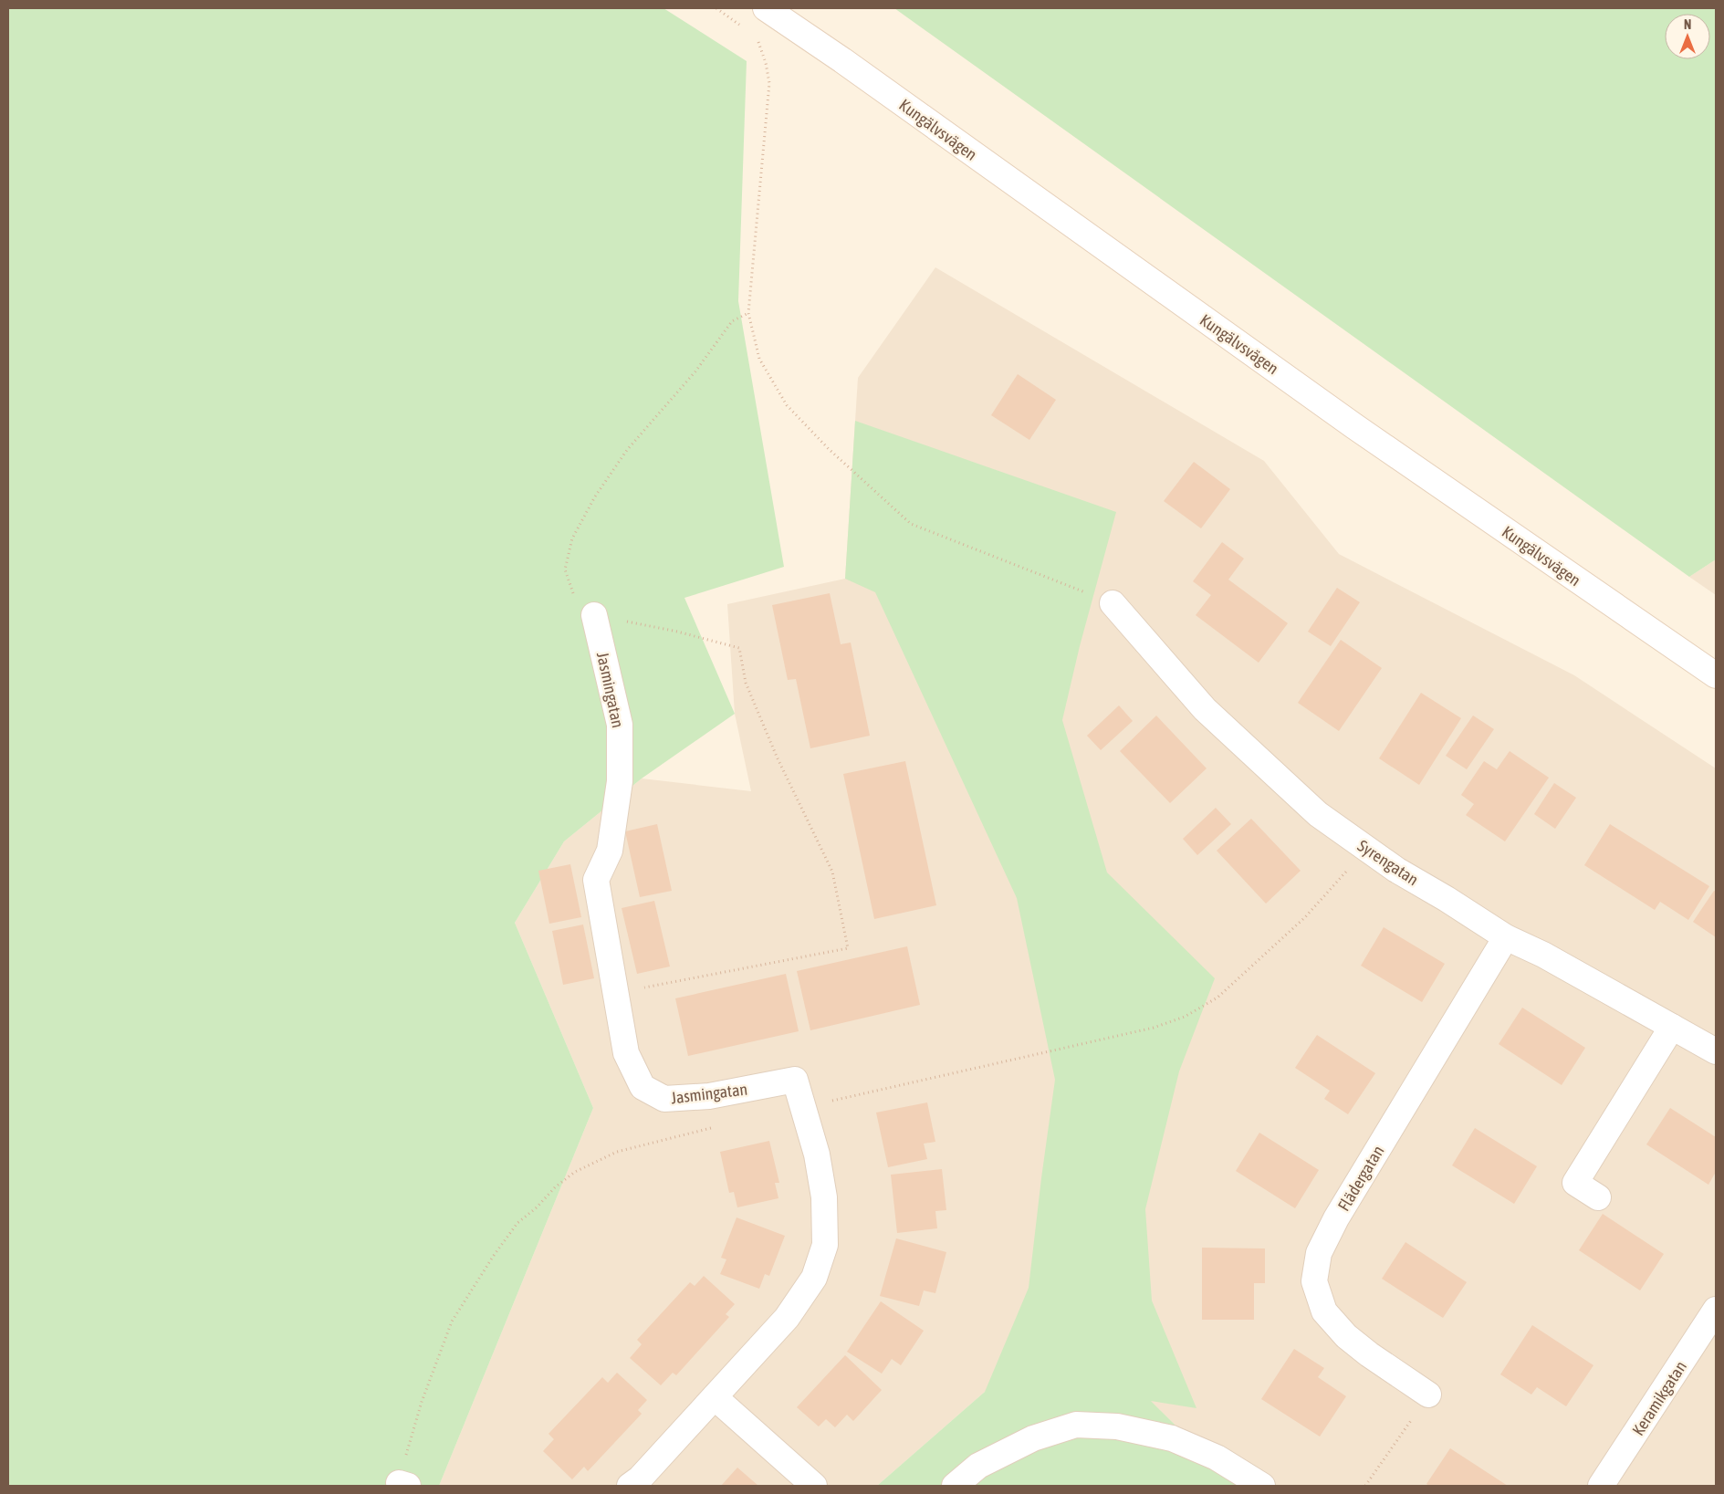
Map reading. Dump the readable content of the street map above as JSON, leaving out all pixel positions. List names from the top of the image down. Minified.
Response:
{"streets":{"street":["Kungälvsvägen","Jasmingatan","Syrengatan","Flädergatan","Keramikgatan"]},"crossings":[["Syrengatan","Flädergatan"]],"north":"top"}
